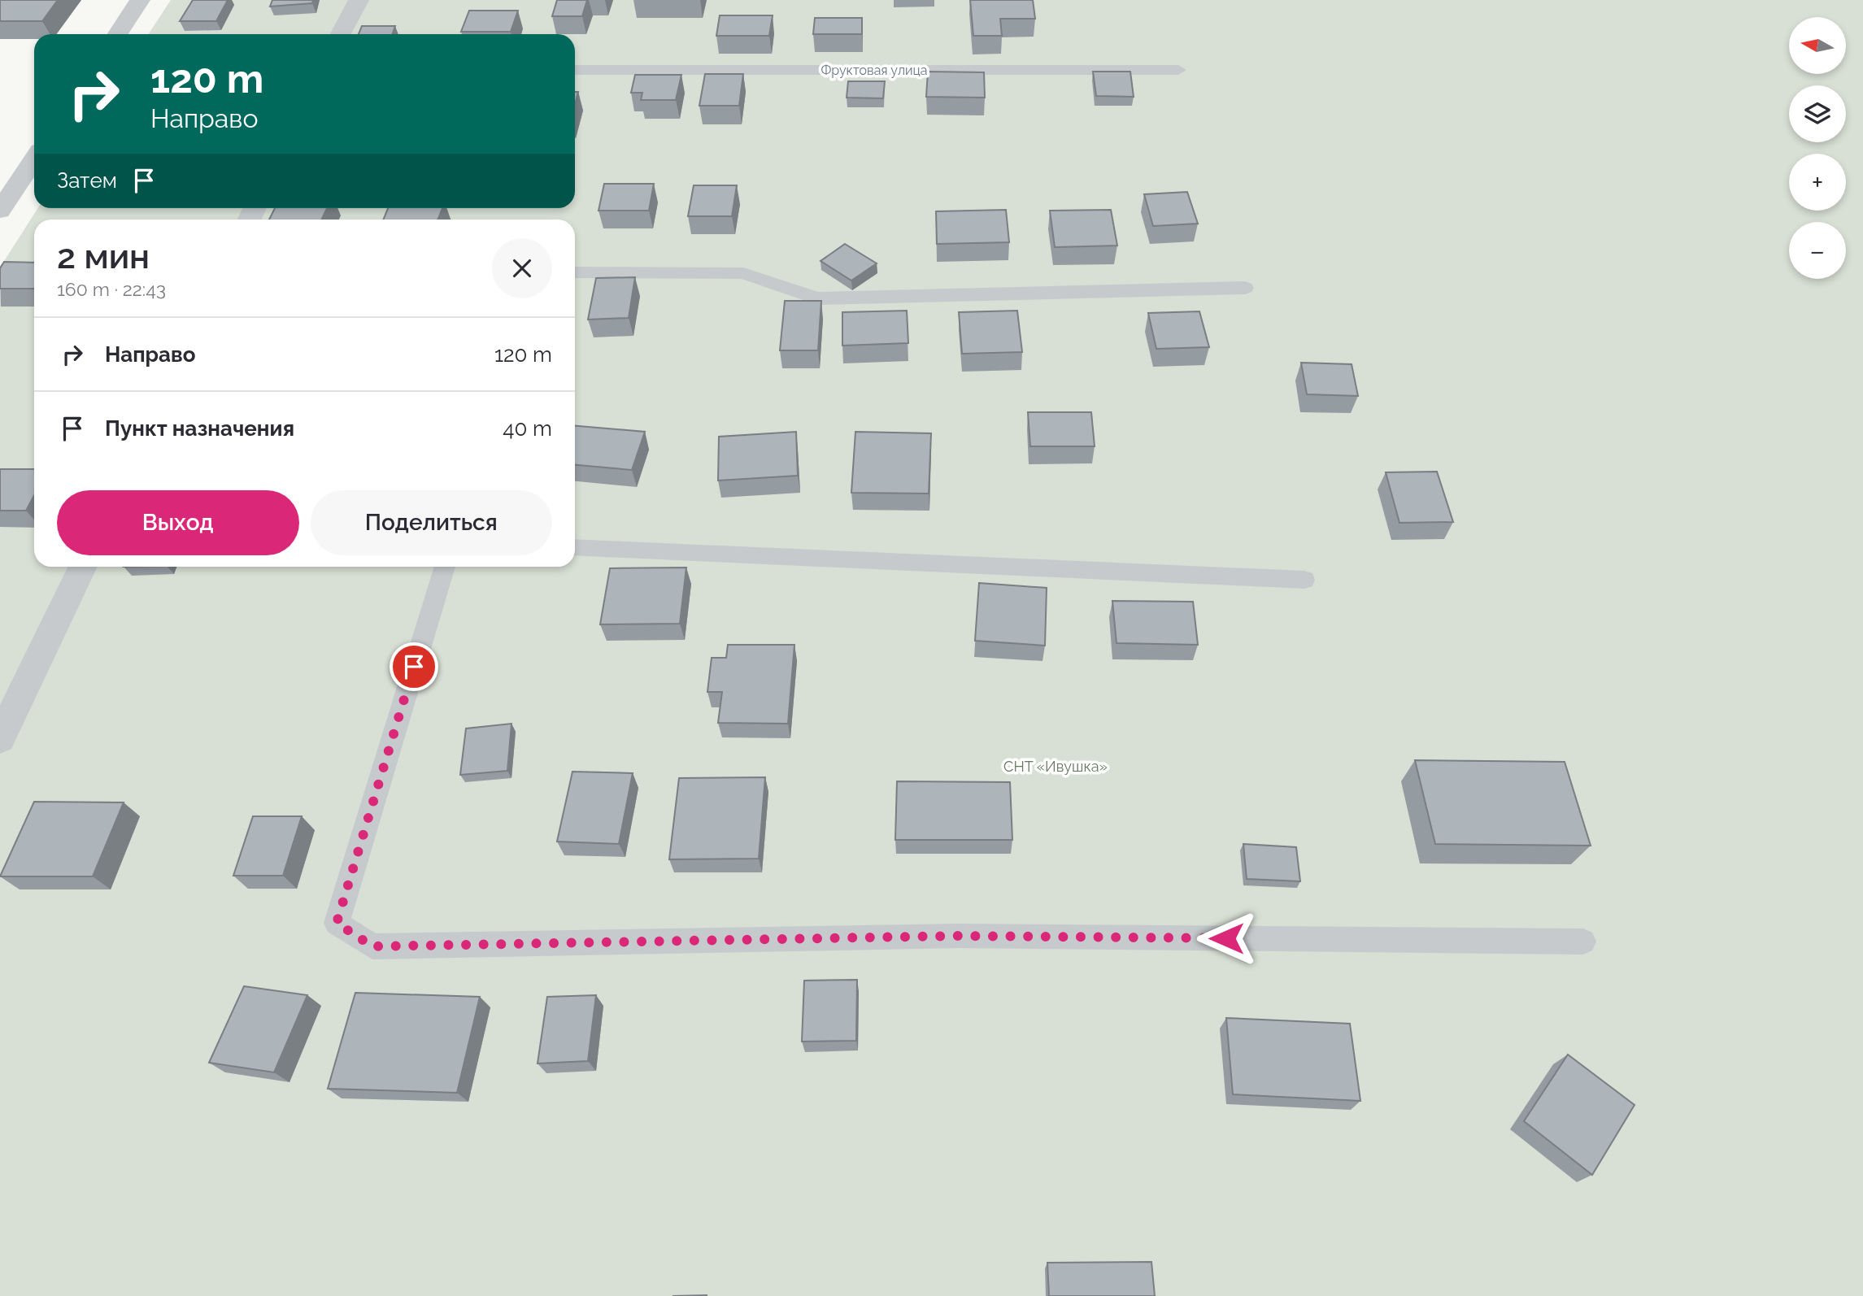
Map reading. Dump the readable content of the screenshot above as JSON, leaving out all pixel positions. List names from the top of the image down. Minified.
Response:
{"streets":{"lane":["Фруктовая улица"]},"parks":["СНТ «Ивушка»"],"north":"left","page":{"map_buttons":["+","−"],"turn":["120 m","Направо"],"then":"Затем","heading":["2 мин","160 m · 22:43"],"list":[{"name":"Направо","value":"120 m"},{"name":"Пункт назначения","value":"40 m"}],"buttons":["Выход","Поделиться"]}}
